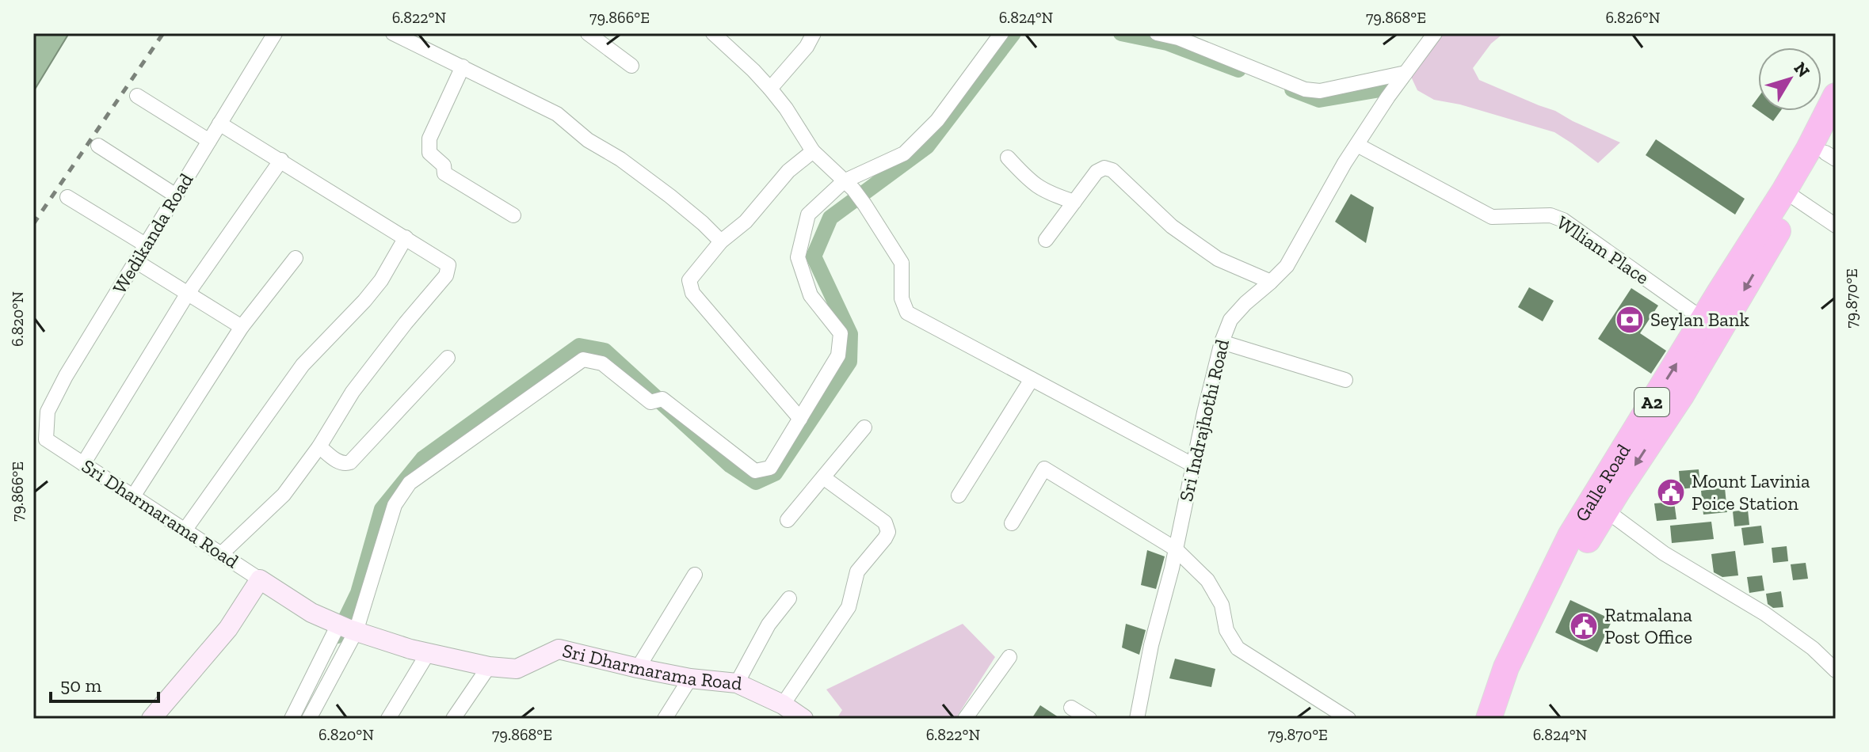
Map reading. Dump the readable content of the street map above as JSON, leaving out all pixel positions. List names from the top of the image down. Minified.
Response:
{"streets":{"highway":["A2","Galle Road"],"street":["Wedikanda Road","Wlliam Place","Sri Indrajhothi Road","Sri Dharmarama Road"]},"crossings":[["Wedikanda Road","Sri Dharmarama Road"],["Wlliam Place","Sri Indrajhothi Road"],["Wlliam Place","Galle Road"]],"places":{"bank":["Seylan Bank"],"public building":["Mount Lavinia Poice Station","Ratmalana Post Office"]},"scale_bar":"50 m","north":"top right","coordinates":["6.822°N","79.866°E","6.824°N","79.868°E","6.826°N","79.870°E","6.820°N"]}
